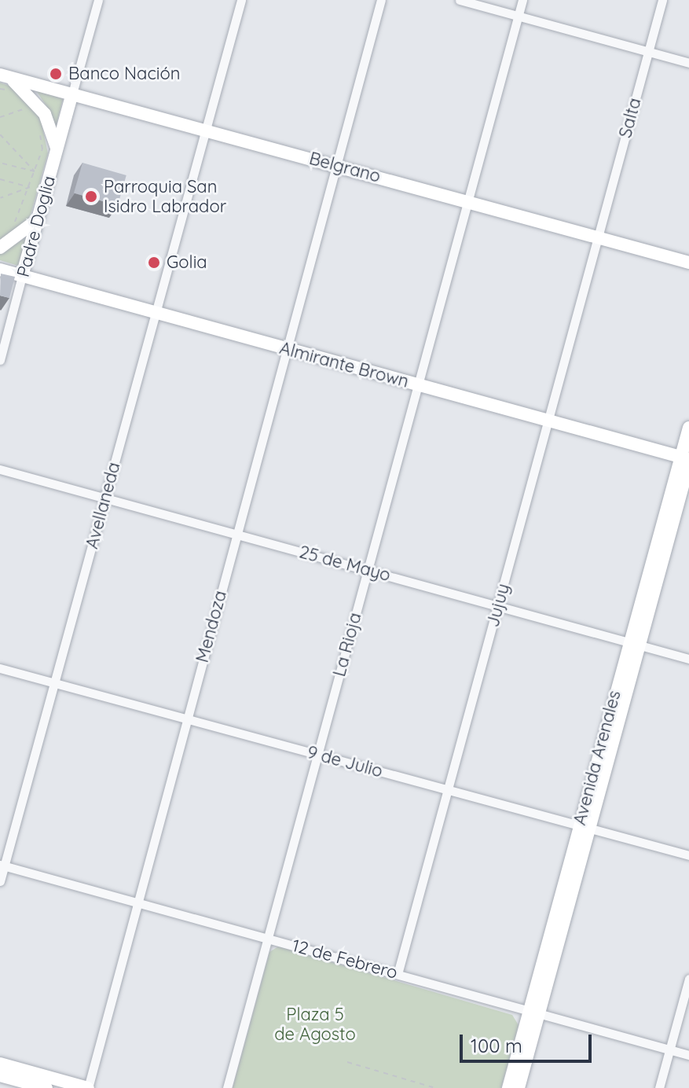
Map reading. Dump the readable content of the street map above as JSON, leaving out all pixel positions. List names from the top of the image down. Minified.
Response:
{"streets":{"street":["Salta","Belgrano","Padre Doglia","Almirante Brown","Avellaneda","25 de Mayo","Jujuy","Mendoza","La Rioja","Avenida Arenales","9 de Julio","12 de Febrero"]},"crossings":[["Salta","Belgrano"],["Salta","Jujuy"],["Belgrano","Padre Doglia"],["Belgrano","Avellaneda"],["Belgrano","Jujuy"],["Belgrano","Mendoza"],["Belgrano","La Rioja"],["Padre Doglia","Almirante Brown"],["Almirante Brown","Avellaneda"],["Almirante Brown","Jujuy"],["Almirante Brown","Mendoza"],["Almirante Brown","La Rioja"],["Almirante Brown","Avenida Arenales"],["Avellaneda","25 de Mayo"],["Avellaneda","9 de Julio"],["Avellaneda","12 de Febrero"],["25 de Mayo","Jujuy"],["25 de Mayo","Mendoza"],["25 de Mayo","La Rioja"],["25 de Mayo","Avenida Arenales"],["Jujuy","9 de Julio"],["Jujuy","12 de Febrero"],["Mendoza","9 de Julio"],["Mendoza","12 de Febrero"],["La Rioja","9 de Julio"],["La Rioja","12 de Febrero"],["Avenida Arenales","9 de Julio"],["Avenida Arenales","12 de Febrero"]],"parks":["Plaza 5 de Agosto"],"places":["Banco Nación","Parroquia San Isidro Labrador","Golia"],"scale_bar":"100 m"}
